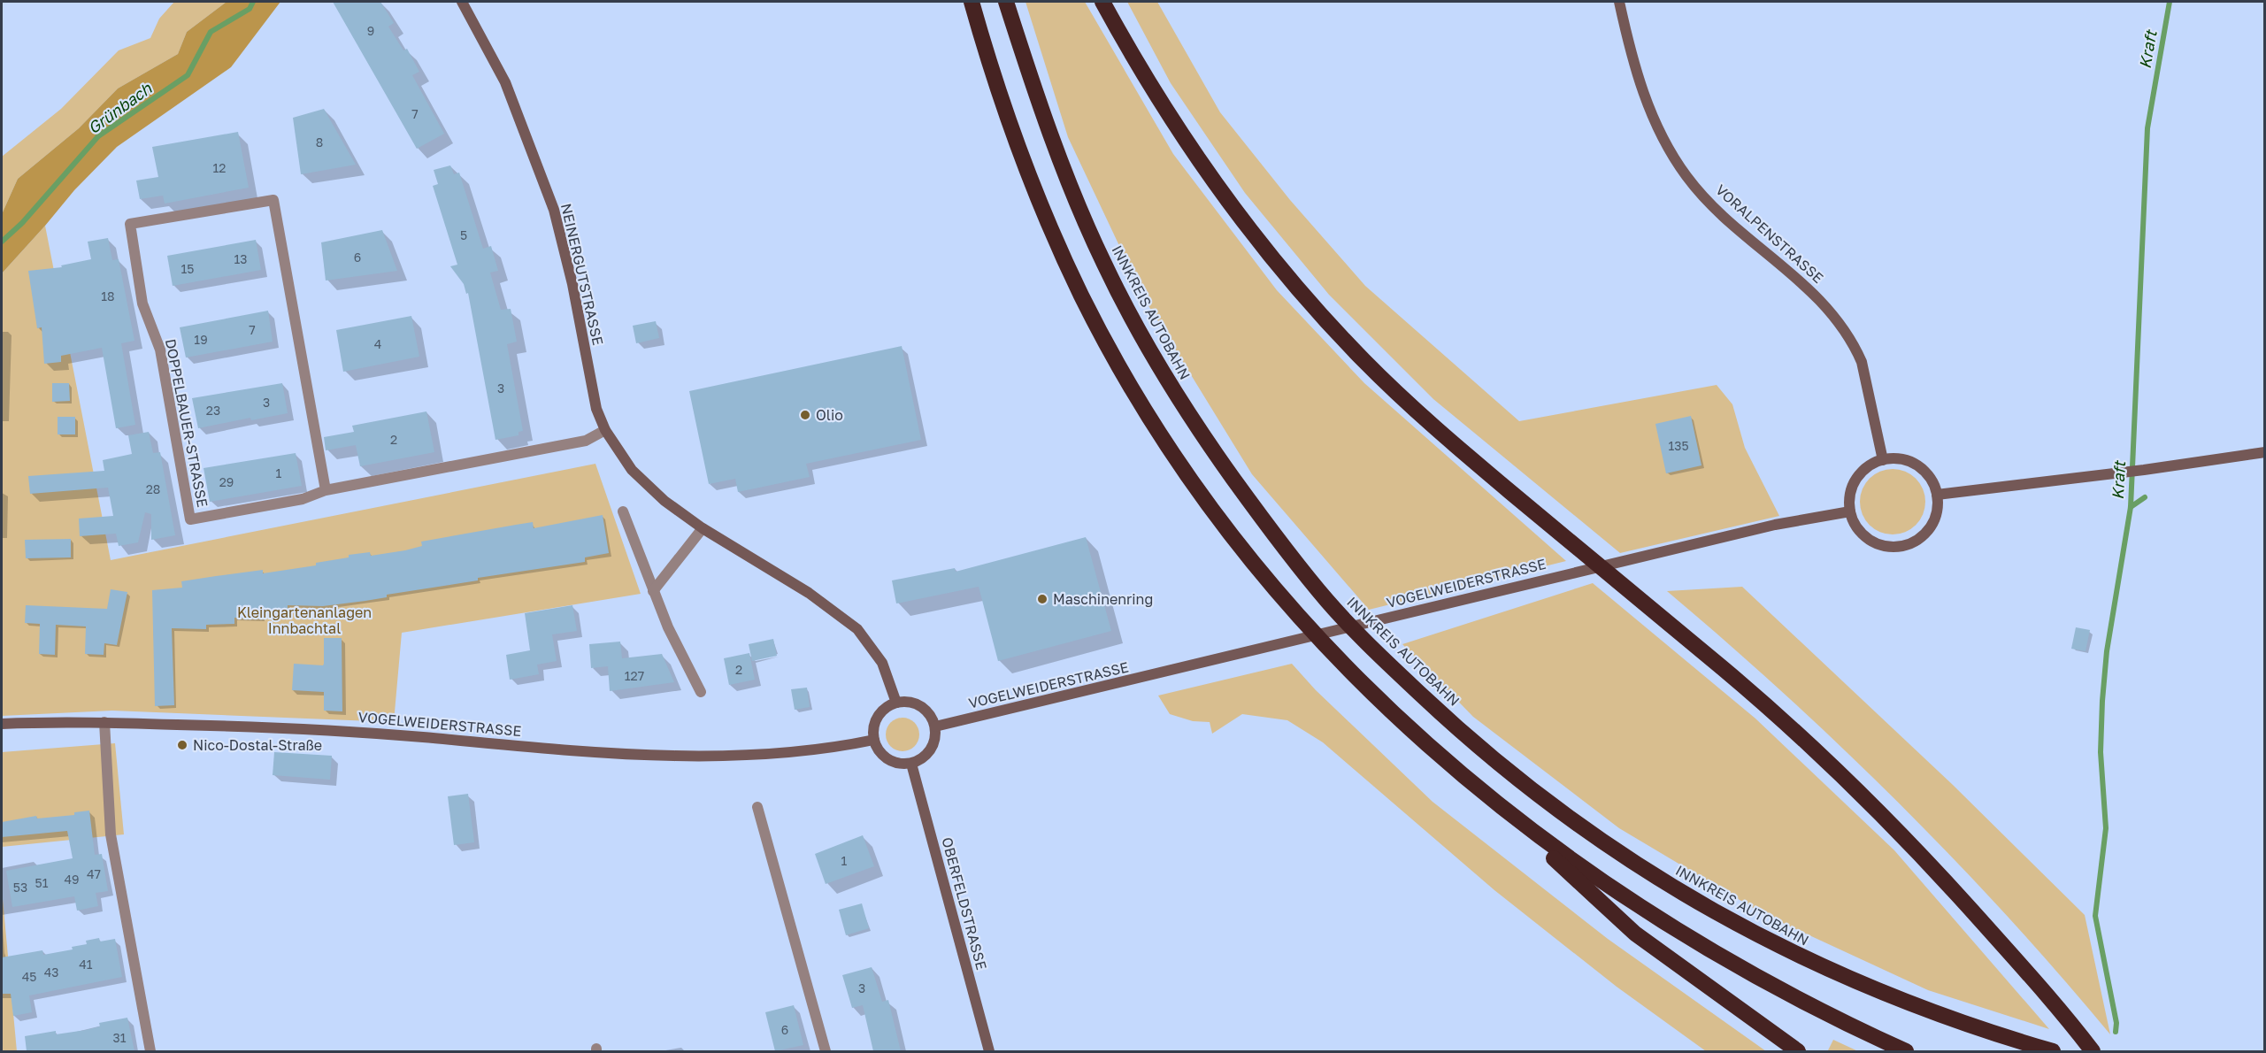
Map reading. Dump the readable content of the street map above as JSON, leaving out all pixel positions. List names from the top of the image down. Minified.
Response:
{"streets":{"highway":["INNKREIS AUTOBAHN"],"main road":["VORALPENSTRASSE","NEINERGUTSTRASSE","VOGELWEIDERSTRASSE","OBERFELDSTRASSE"],"street":["DOPPELBAUER-STRASSE"]},"crossings":[["VORALPENSTRASSE","VOGELWEIDERSTRASSE"],["NEINERGUTSTRASSE","DOPPELBAUER-STRASSE"],["NEINERGUTSTRASSE","VOGELWEIDERSTRASSE"],["NEINERGUTSTRASSE","OBERFELDSTRASSE"],["VOGELWEIDERSTRASSE","OBERFELDSTRASSE"]],"water":["Kraft","Grünbach"],"parks":["Kleingartenanlagen Innbachtal"],"places":["Olio","Maschinenring","Nico-Dostal-Straße"],"house_numbers":["9","7","8","12","5","6","13","15","18","7","19","4","3","3","23","2","135","1","29","28","2","127","1","47","49","51","53","41","43","45","3","6","31"]}
